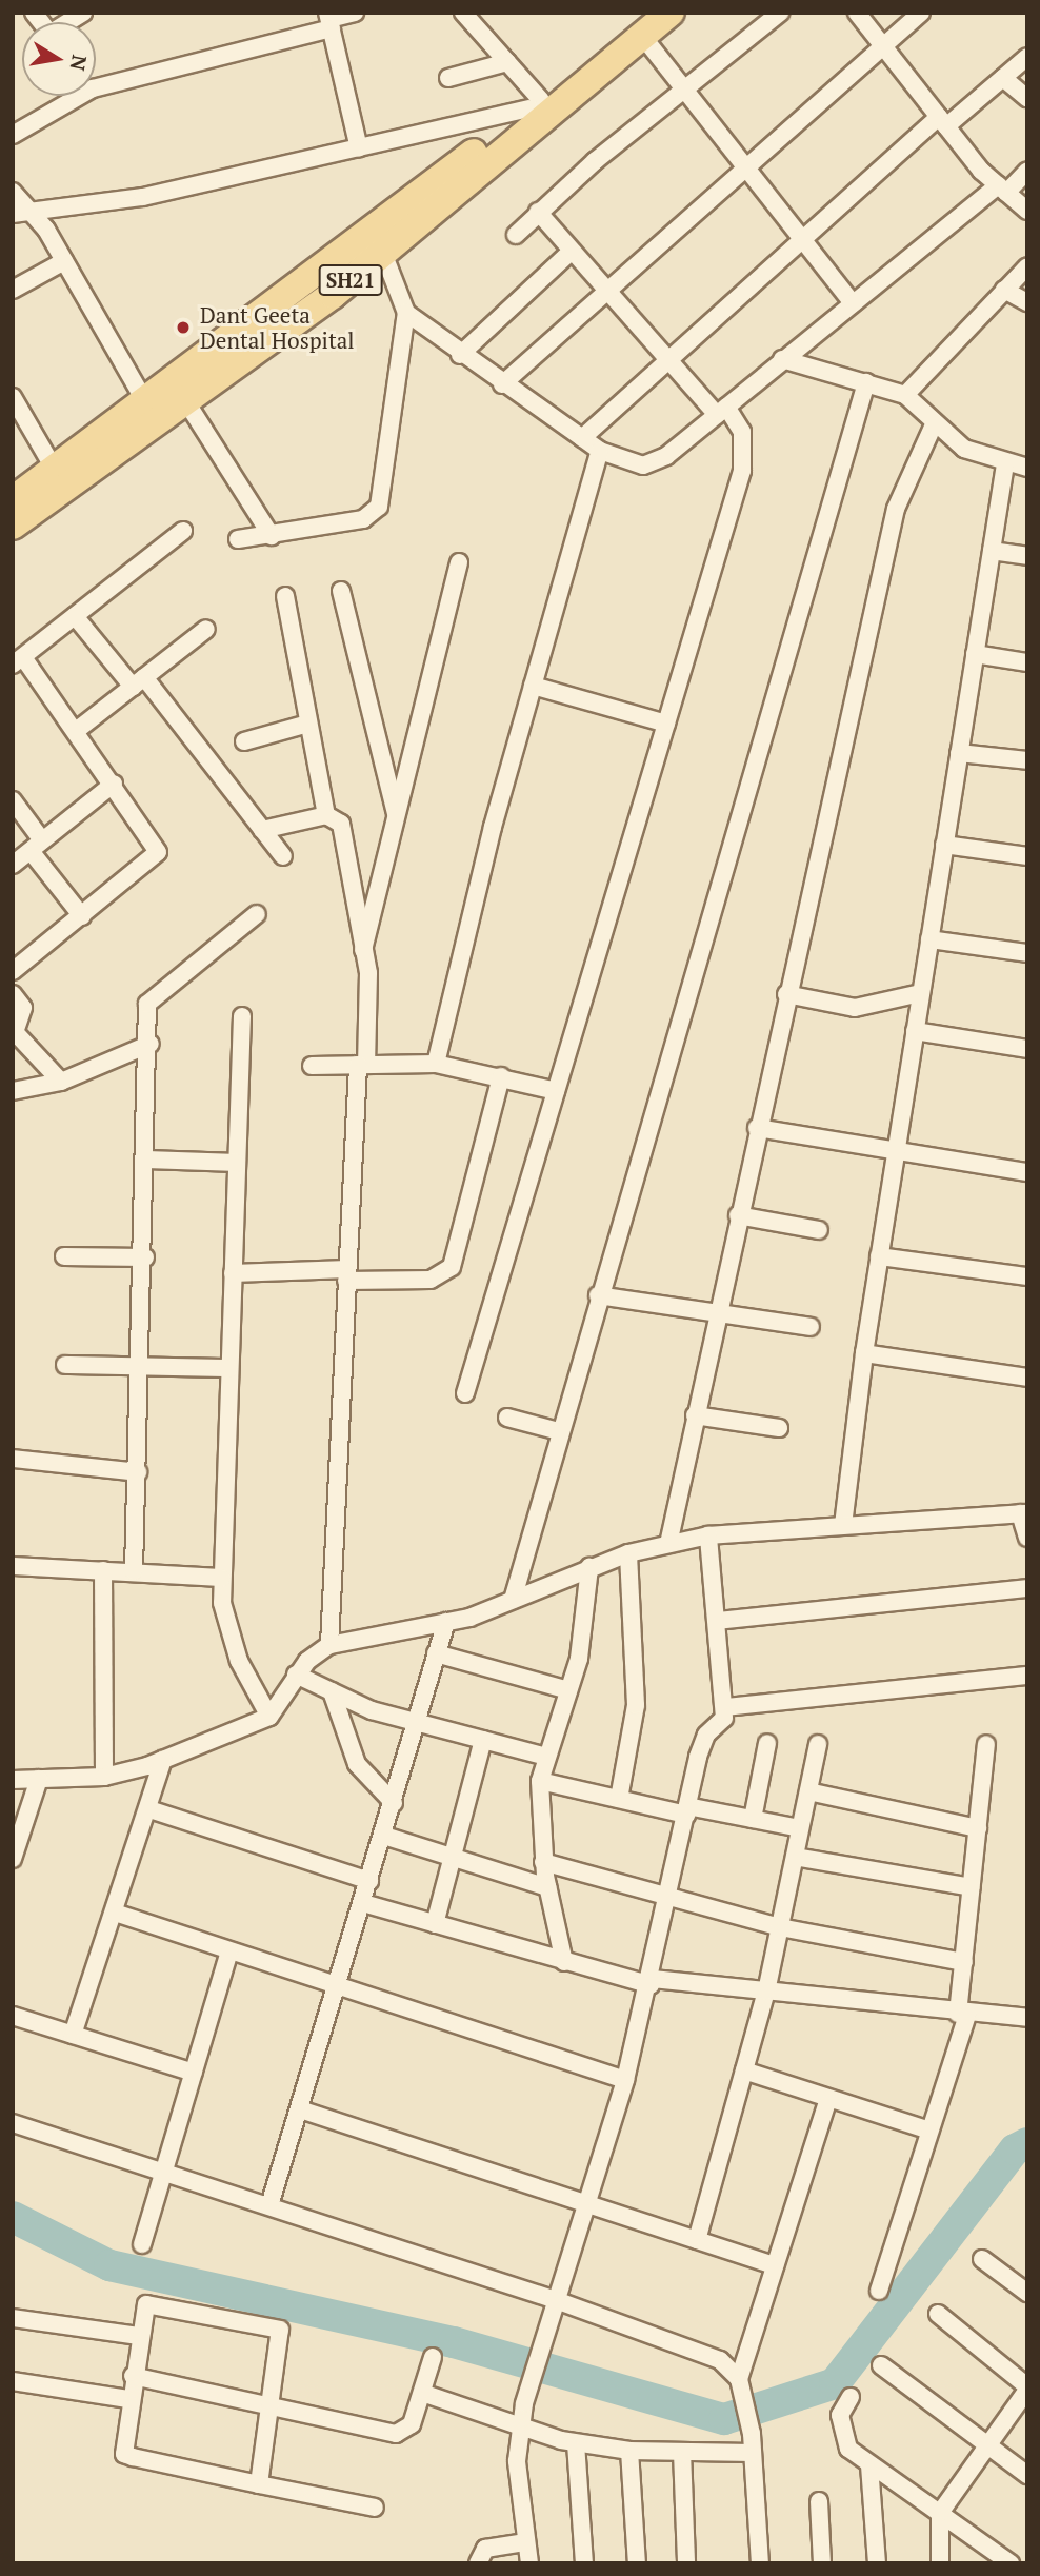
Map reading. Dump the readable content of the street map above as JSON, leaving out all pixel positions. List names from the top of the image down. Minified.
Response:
{"streets":{"main road":["SH21"]},"places":["Dant Geeta Dental Hospital"],"north":"right"}
